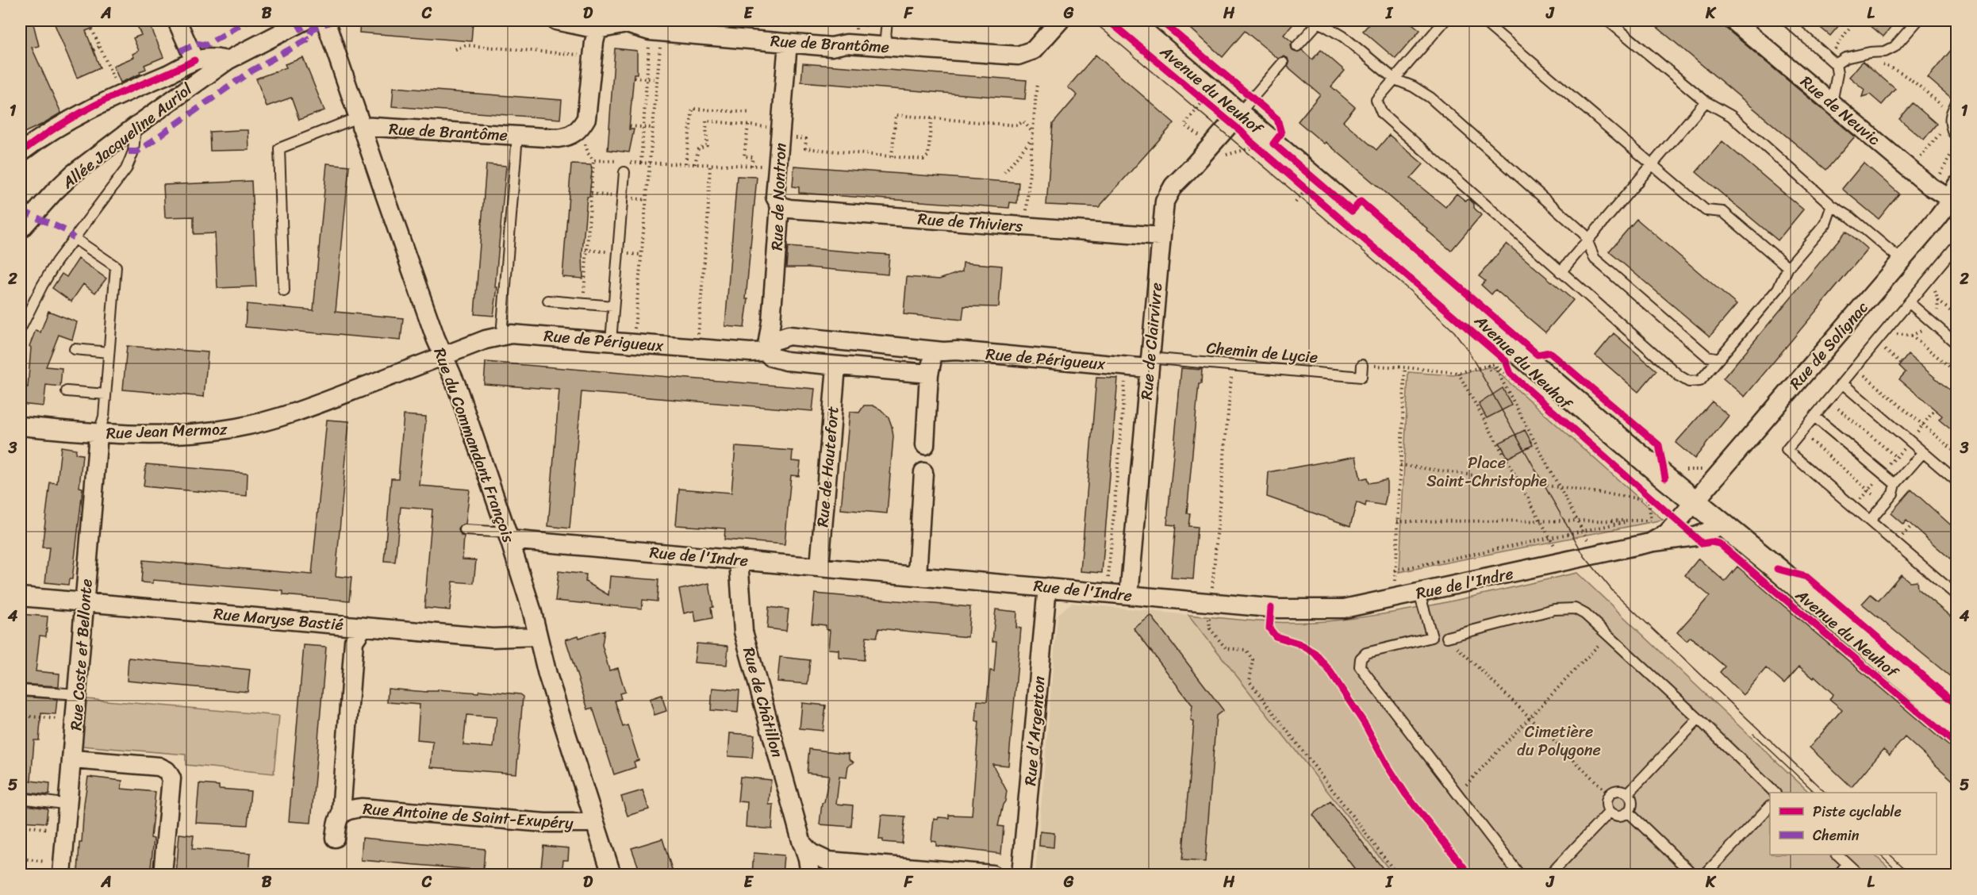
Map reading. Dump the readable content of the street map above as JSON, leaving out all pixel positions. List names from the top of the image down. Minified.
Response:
{"streets":{"street":["Rue de Brantôme","Avenue du Neuhof","Rue de Neuvic","Allée Jacqueline Auriol","Rue de Nontron","Rue de Thiviers","Rue de Périgueux","Rue de Clairvivre","Rue de Solignac","Rue Jean Mermoz","Rue du Commandant François","Rue de Hautefort","Rue de l'Indre","Rue Maryse Bastié","Rue Coste et Bellonte","Rue de Châtillon","Rue d'Argenton","Rue Antoine de Saint-Exupéry"],"lane":["Chemin de Lycie"]},"crossings":[["Rue de Brantôme","Rue de Nontron"],["Rue de Brantôme","Rue du Commandant François"],["Avenue du Neuhof","Rue de Clairvivre"],["Avenue du Neuhof","Rue de Solignac"],["Avenue du Neuhof","Rue de l'Indre"],["Rue de Neuvic","Rue de Solignac"],["Rue de Nontron","Rue de Thiviers"],["Rue de Nontron","Rue de Périgueux"],["Rue de Thiviers","Rue de Clairvivre"],["Rue de Périgueux","Rue de Clairvivre"],["Rue de Périgueux","Chemin de Lycie"],["Rue de Périgueux","Rue Jean Mermoz"],["Rue de Périgueux","Rue du Commandant François"],["Rue de Périgueux","Rue de Hautefort"],["Rue de Clairvivre","Chemin de Lycie"],["Rue de Clairvivre","Rue de l'Indre"],["Rue de Solignac","Rue de l'Indre"],["Rue Jean Mermoz","Rue du Commandant François"],["Rue Jean Mermoz","Rue Coste et Bellonte"],["Rue du Commandant François","Rue de l'Indre"],["Rue du Commandant François","Rue Maryse Bastié"],["Rue du Commandant François","Rue Antoine de Saint-Exupéry"],["Rue de Hautefort","Rue de l'Indre"],["Rue de l'Indre","Rue de Châtillon"],["Rue de l'Indre","Rue d'Argenton"],["Rue Maryse Bastié","Rue Coste et Bellonte"],["Rue Maryse Bastié","Rue Antoine de Saint-Exupéry"]],"parks":["Place Saint-Christophe","Cimetière du Polygone"],"legend":["Piste cyclable","Chemin"],"grid":{"columns":["A","B","C","D","E","F","G","H","I","J","K","L"],"rows":["1","2","3","4","5"]}}
